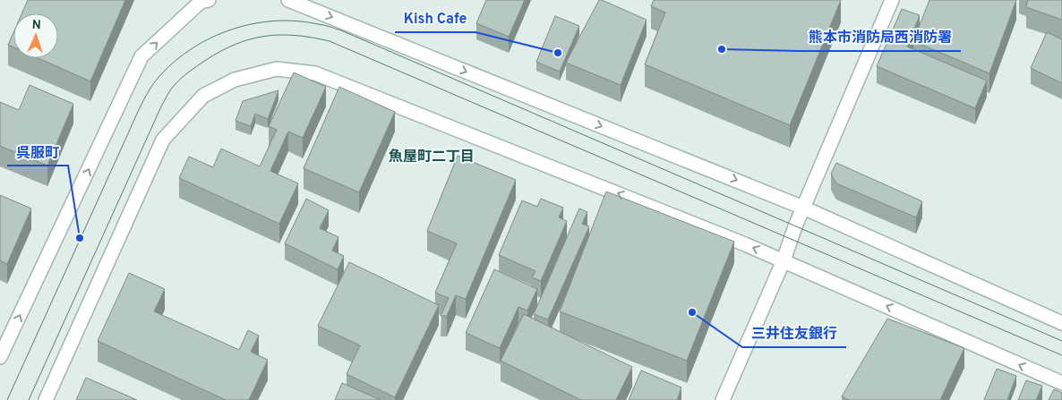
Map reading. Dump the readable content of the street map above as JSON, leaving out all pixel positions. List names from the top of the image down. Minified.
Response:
{"districts":["魚屋町二丁目"],"places":["熊本市消防局西消防署","Kish Cafe","呉服町","三井住友銀行"],"north":"top"}
